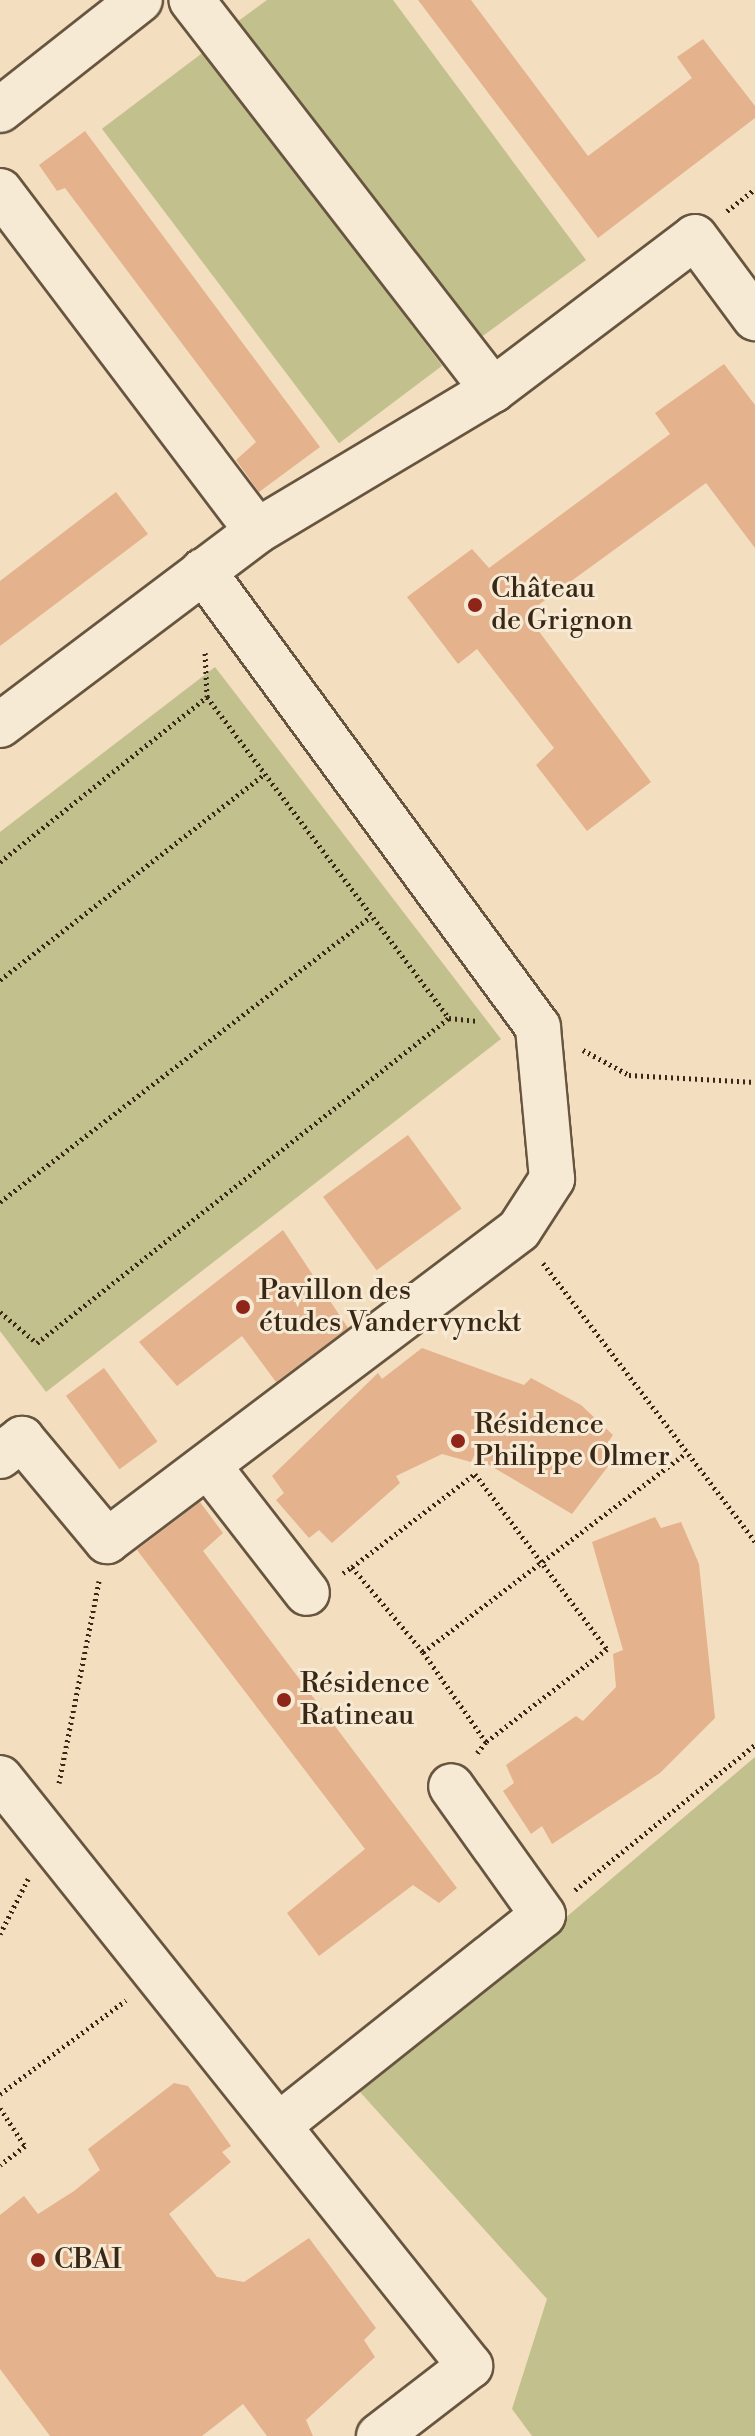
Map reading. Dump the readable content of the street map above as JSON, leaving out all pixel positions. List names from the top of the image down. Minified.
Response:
{"places":["Château de Grignon","Pavillon des études Vandervynckt","Résidence Philippe Olmer","Résidence Ratineau","CBAI"]}
